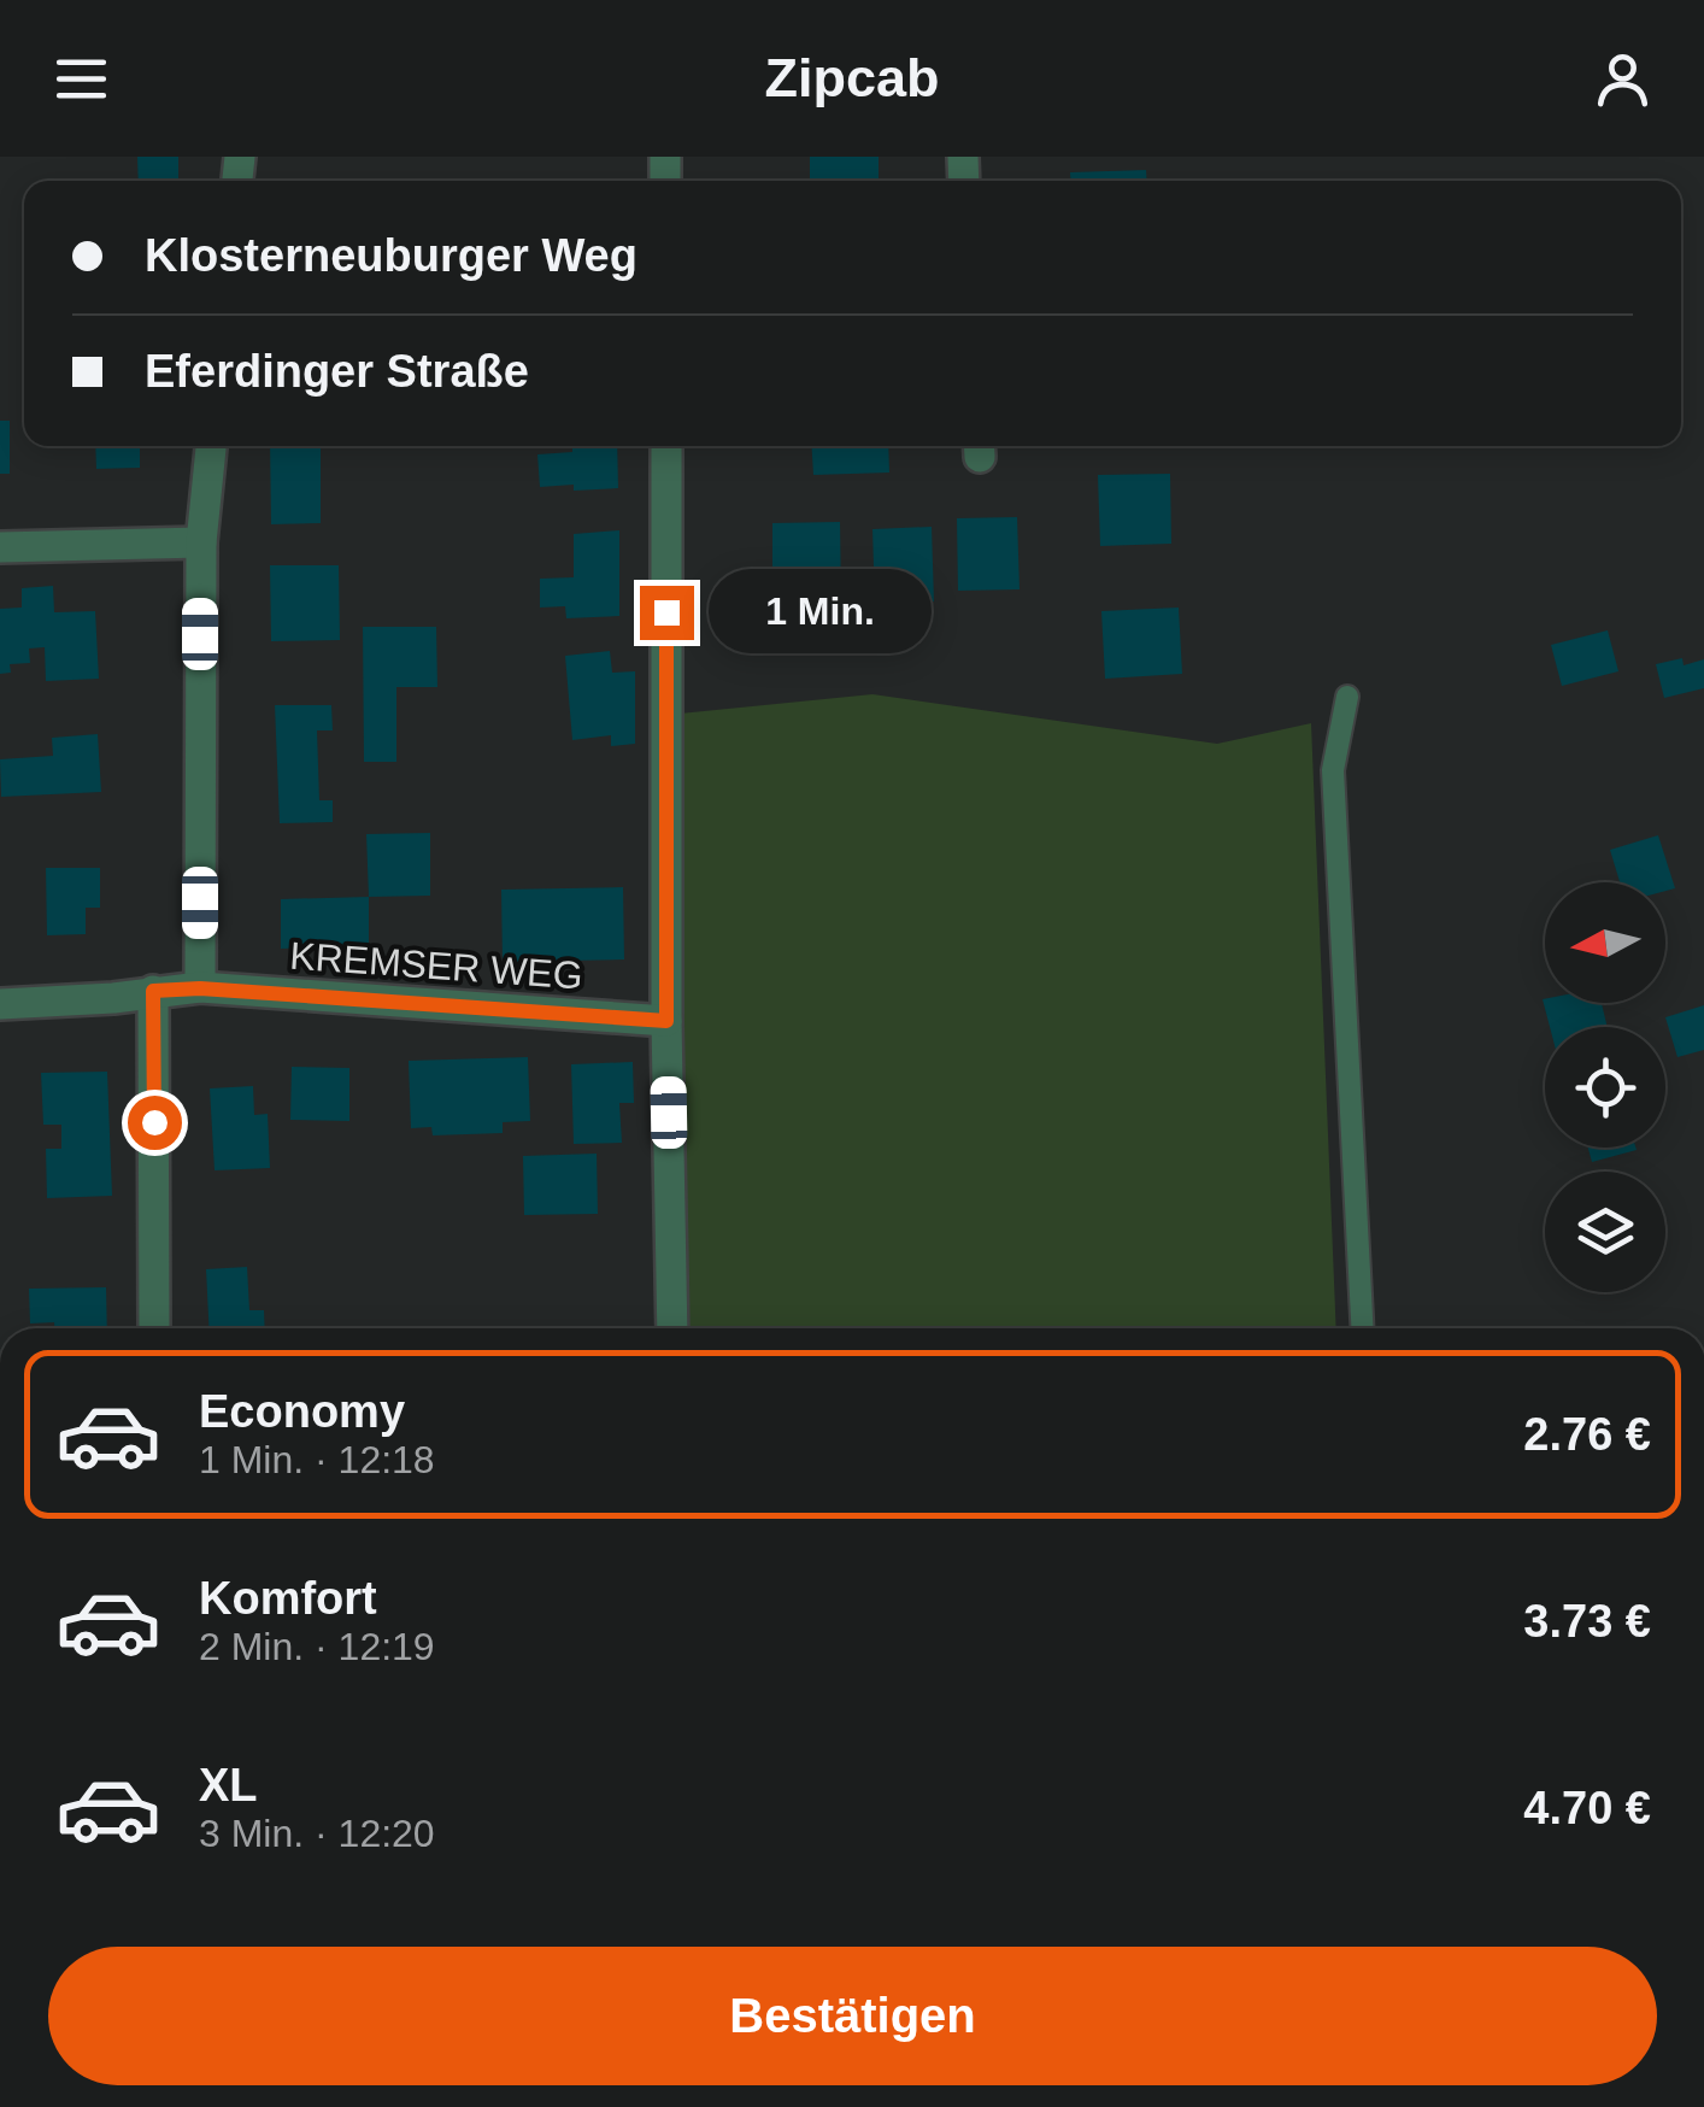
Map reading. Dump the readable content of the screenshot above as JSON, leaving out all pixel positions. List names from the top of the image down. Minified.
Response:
{"streets":{"street":["KREMSER WEG"]},"north":"left","page":{"header":"Zipcab","banner":["Klosterneuburger Weg","Eferdinger Straße"],"bubble":"1 Min.","list":[{"name":"Economy","note":"1 Min. · 12:18","value":"2.76 €"},{"name":"Komfort","note":"2 Min. · 12:19","value":"3.73 €"},{"name":"XL","note":"3 Min. · 12:20","value":"4.70 €"}],"buttons":"Bestätigen"}}
